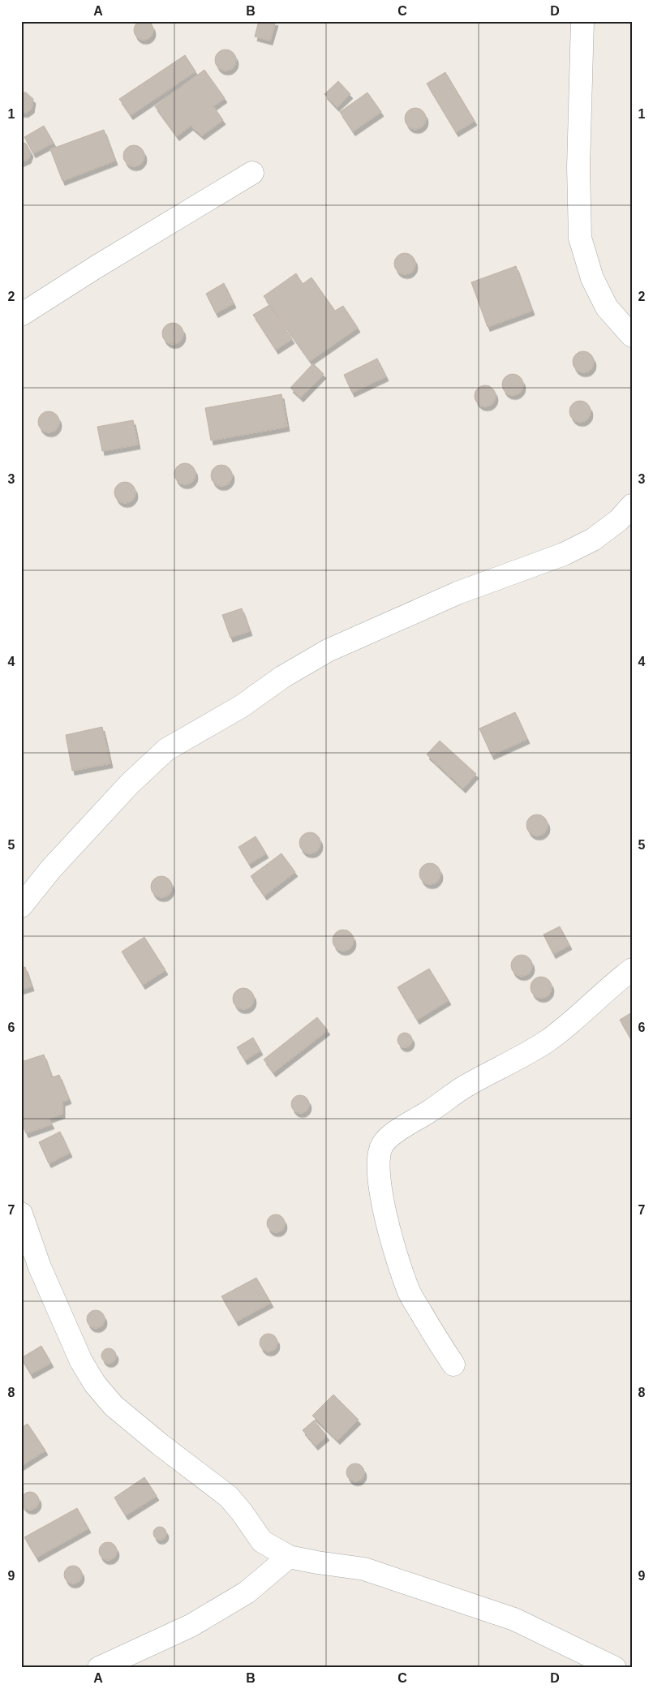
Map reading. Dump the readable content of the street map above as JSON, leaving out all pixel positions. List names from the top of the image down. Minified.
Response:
{"grid":{"columns":["A","B","C","D"],"rows":["1","2","3","4","5","6","7","8","9"]}}
